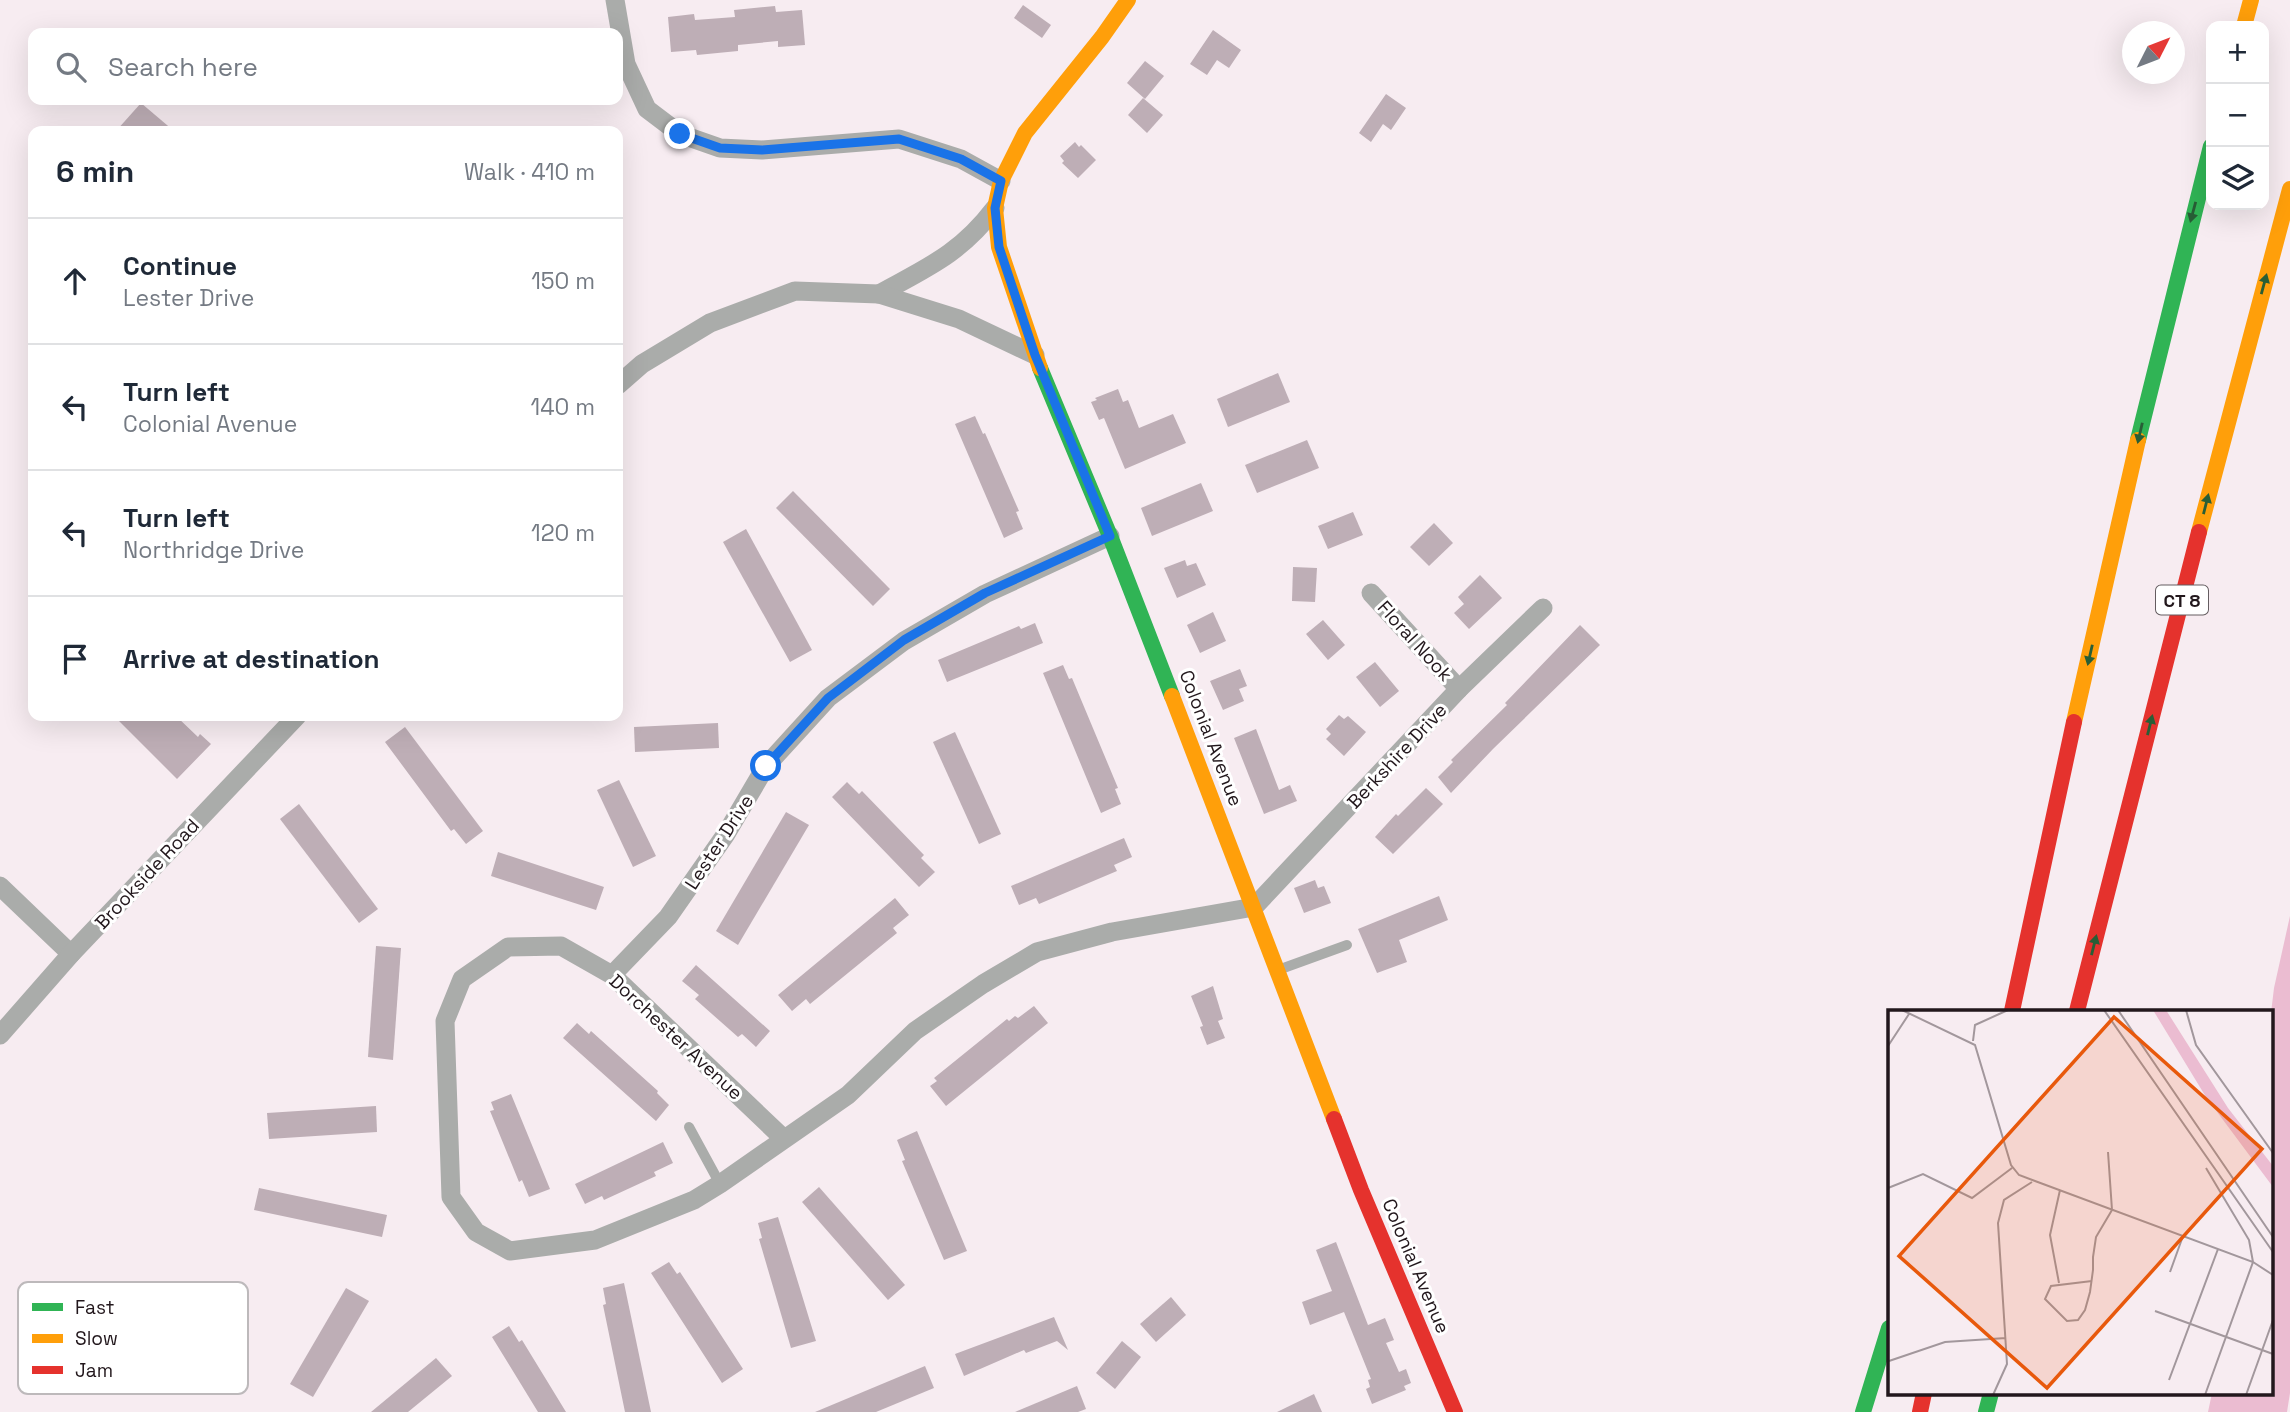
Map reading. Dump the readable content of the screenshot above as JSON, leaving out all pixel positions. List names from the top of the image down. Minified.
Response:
{"streets":{"main road":["CT 8","Colonial Avenue"],"street":["Floral Nook","Berkshire Drive","Lester Drive","Brookside Road","Dorchester Avenue"]},"crossings":[["Floral Nook","Berkshire Drive"],["Colonial Avenue","Berkshire Drive"],["Colonial Avenue","Lester Drive"],["Colonial Avenue","Dorchester Avenue"],["Berkshire Drive","Dorchester Avenue"],["Lester Drive","Dorchester Avenue"]],"legend":["Fast","Slow","Jam"],"north":"top right","page":{"map_buttons":["+","−"],"search":"Search here","heading":["6 min","Walk · 410 m"],"list":[["Continue","Lester Drive","150 m"],["Turn left","Colonial Avenue","140 m"],["Turn left","Northridge Drive","120 m"],"Arrive at destination"]}}
